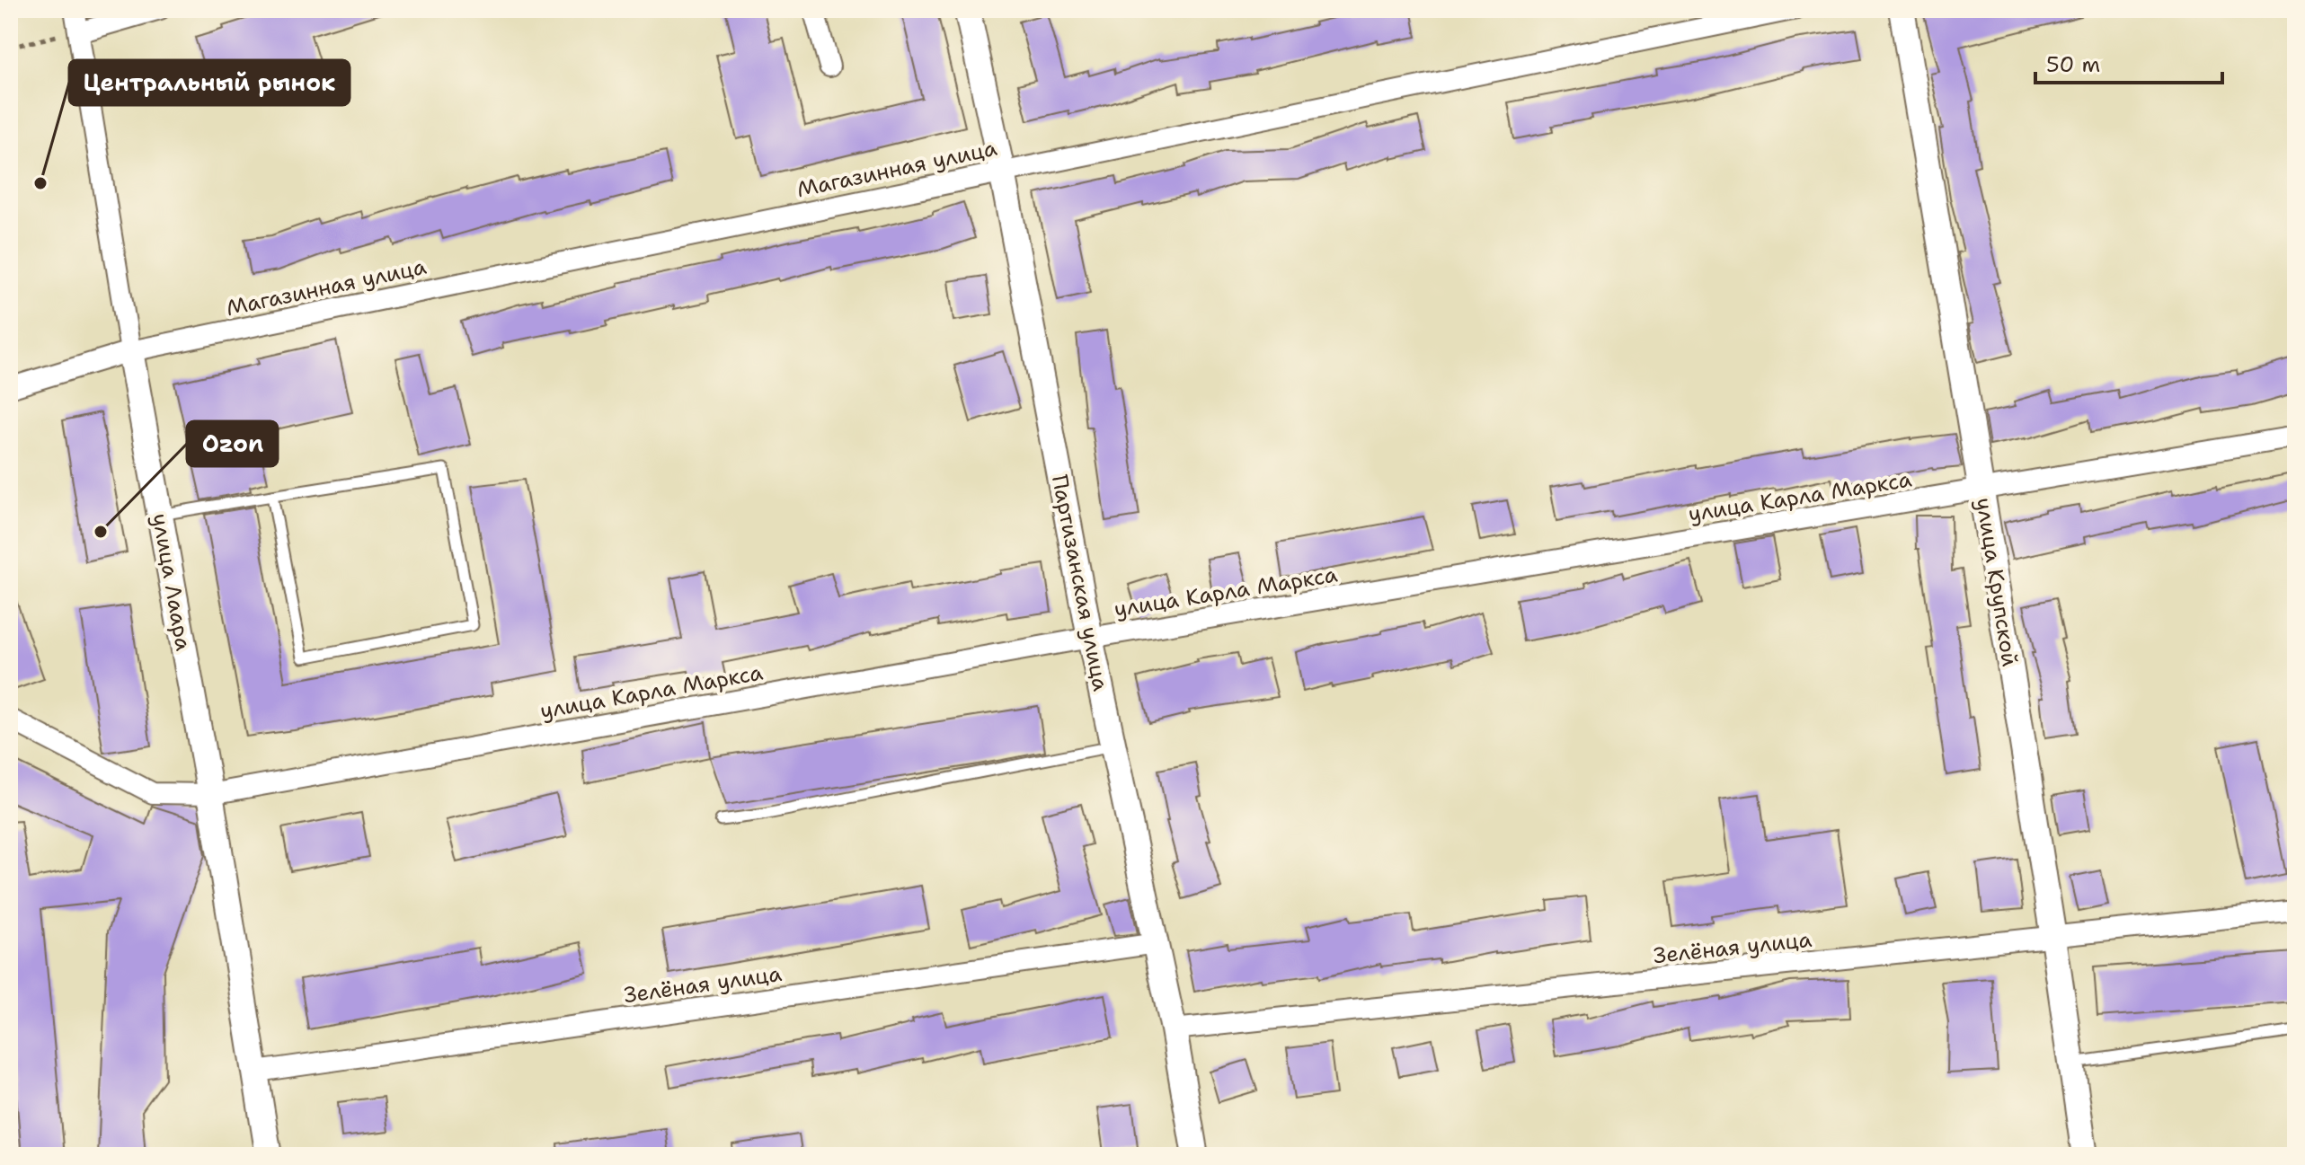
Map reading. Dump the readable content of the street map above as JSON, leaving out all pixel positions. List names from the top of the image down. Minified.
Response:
{"streets":{"street":["Магазинная улица","улица Карла Маркса","улица Лаара","улица Крупской","Партизанская улица","Зелёная улица"]},"crossings":[["Магазинная улица","улица Лаара"],["Магазинная улица","Партизанская улица"],["улица Карла Маркса","улица Лаара"],["улица Карла Маркса","улица Крупской"],["улица Карла Маркса","Партизанская улица"],["улица Лаара","Зелёная улица"],["улица Крупской","Зелёная улица"],["Партизанская улица","Зелёная улица"]],"places":["Центральный рынок","Ozon"],"scale_bar":"50 m"}
